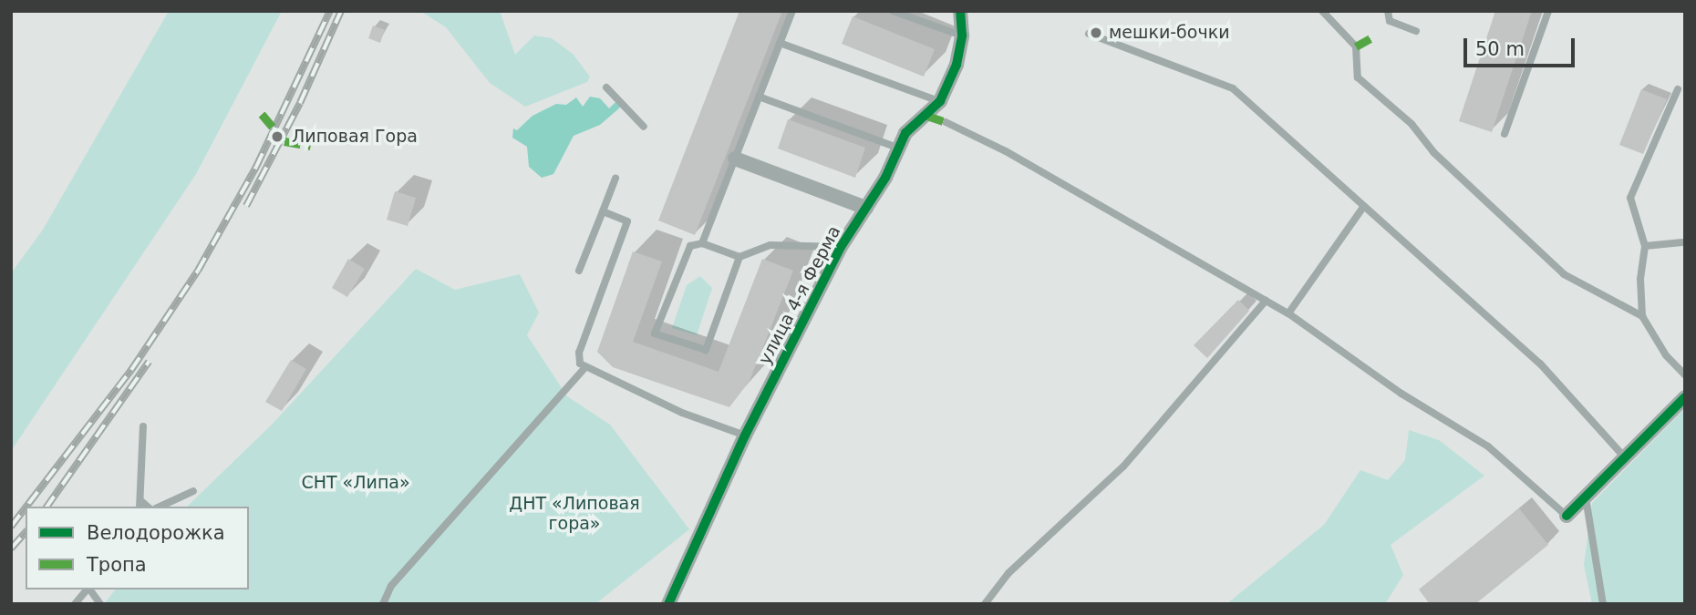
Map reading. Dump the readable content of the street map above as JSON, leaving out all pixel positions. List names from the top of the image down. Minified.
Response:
{"streets":{"street":["улица 4-я Ферма"]},"parks":["СНТ «Липа»","ДНТ «Липовая гора»"],"places":["мешки-бочки","Липовая Гора"],"legend":["Велодорожка","Тропа"],"scale_bar":"50 m"}
